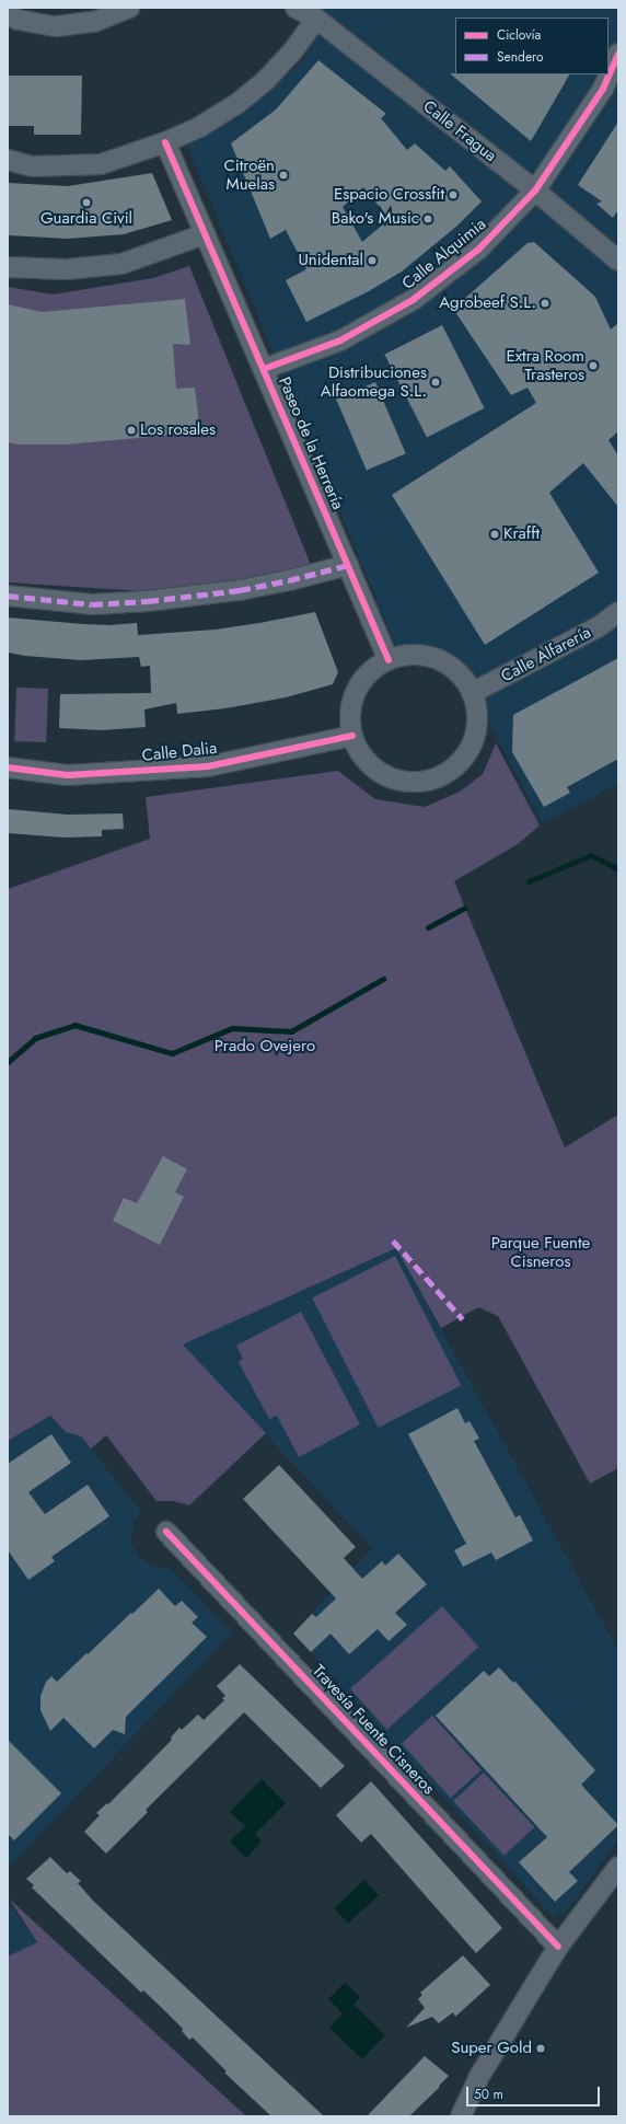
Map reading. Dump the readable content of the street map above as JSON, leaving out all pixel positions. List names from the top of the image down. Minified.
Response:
{"streets":{"street":["Calle Fragua","Calle Alquimia","Paseo de la Herrería","Calle Alfarería","Calle Dalia","Travesía Fuente Cisneros"]},"crossings":[["Calle Fragua","Calle Alquimia"],["Calle Alquimia","Paseo de la Herrería"],["Paseo de la Herrería","Calle Alfarería"],["Paseo de la Herrería","Calle Dalia"],["Calle Alfarería","Calle Dalia"]],"parks":["Prado Ovejero","Parque Fuente Cisneros"],"places":["Citroën Muelas","Espacio Crossfit","Guardia Civil","Bako's Music","Unidental","Agrobeef S.L.","Extra Room Trasteros","Distribuciones Alfaomega S.L.","Los rosales","Krafft","Super Gold"],"legend":["Ciclovía","Sendero"],"scale_bar":"50 m"}
